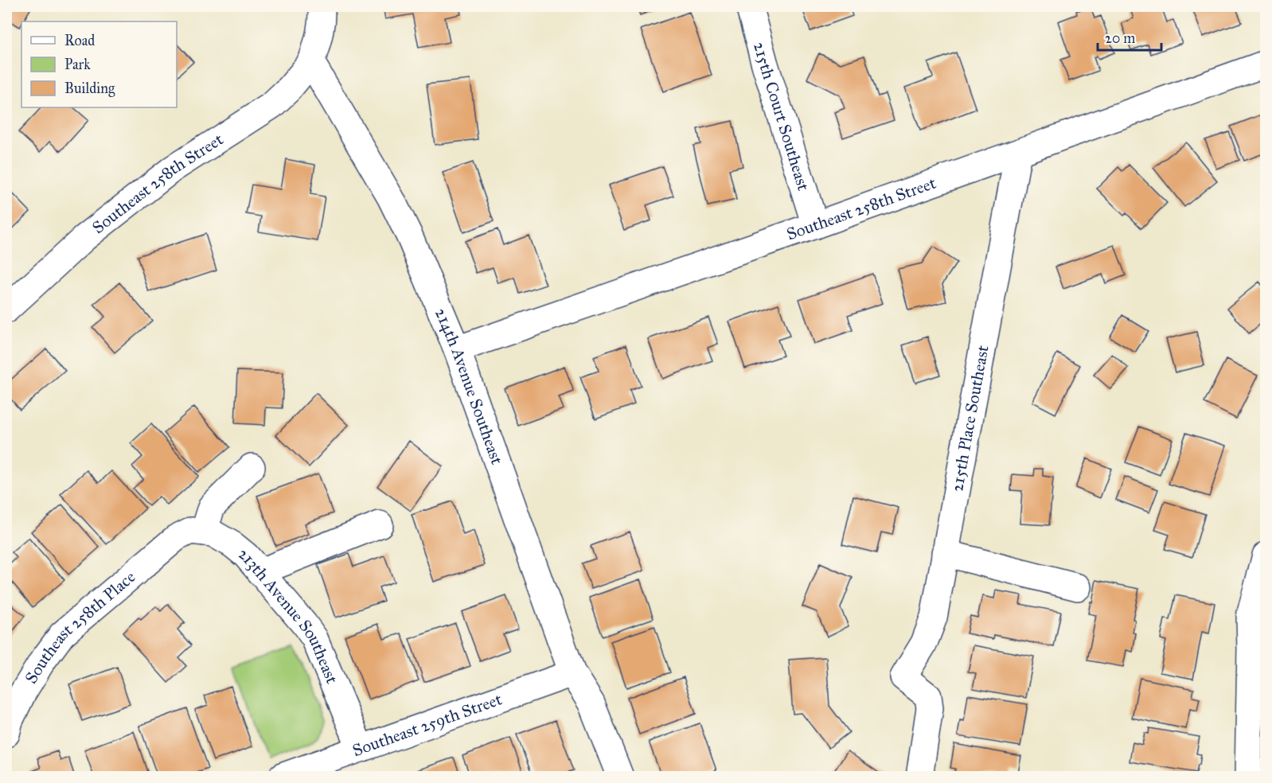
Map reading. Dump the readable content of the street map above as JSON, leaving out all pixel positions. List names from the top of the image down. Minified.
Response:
{"streets":{"street":["215th Court Southeast","Southeast 258th Street","214th Avenue Southeast","215th Place Southeast","213th Avenue Southeast","Southeast 258th Place","Southeast 259th Street"]},"crossings":[["215th Court Southeast","Southeast 258th Street"],["Southeast 258th Street","214th Avenue Southeast"],["Southeast 258th Street","215th Place Southeast"],["214th Avenue Southeast","Southeast 259th Street"],["213th Avenue Southeast","Southeast 258th Place"],["213th Avenue Southeast","Southeast 259th Street"]],"legend":["Road","Park","Building"],"scale_bar":"20 m"}
